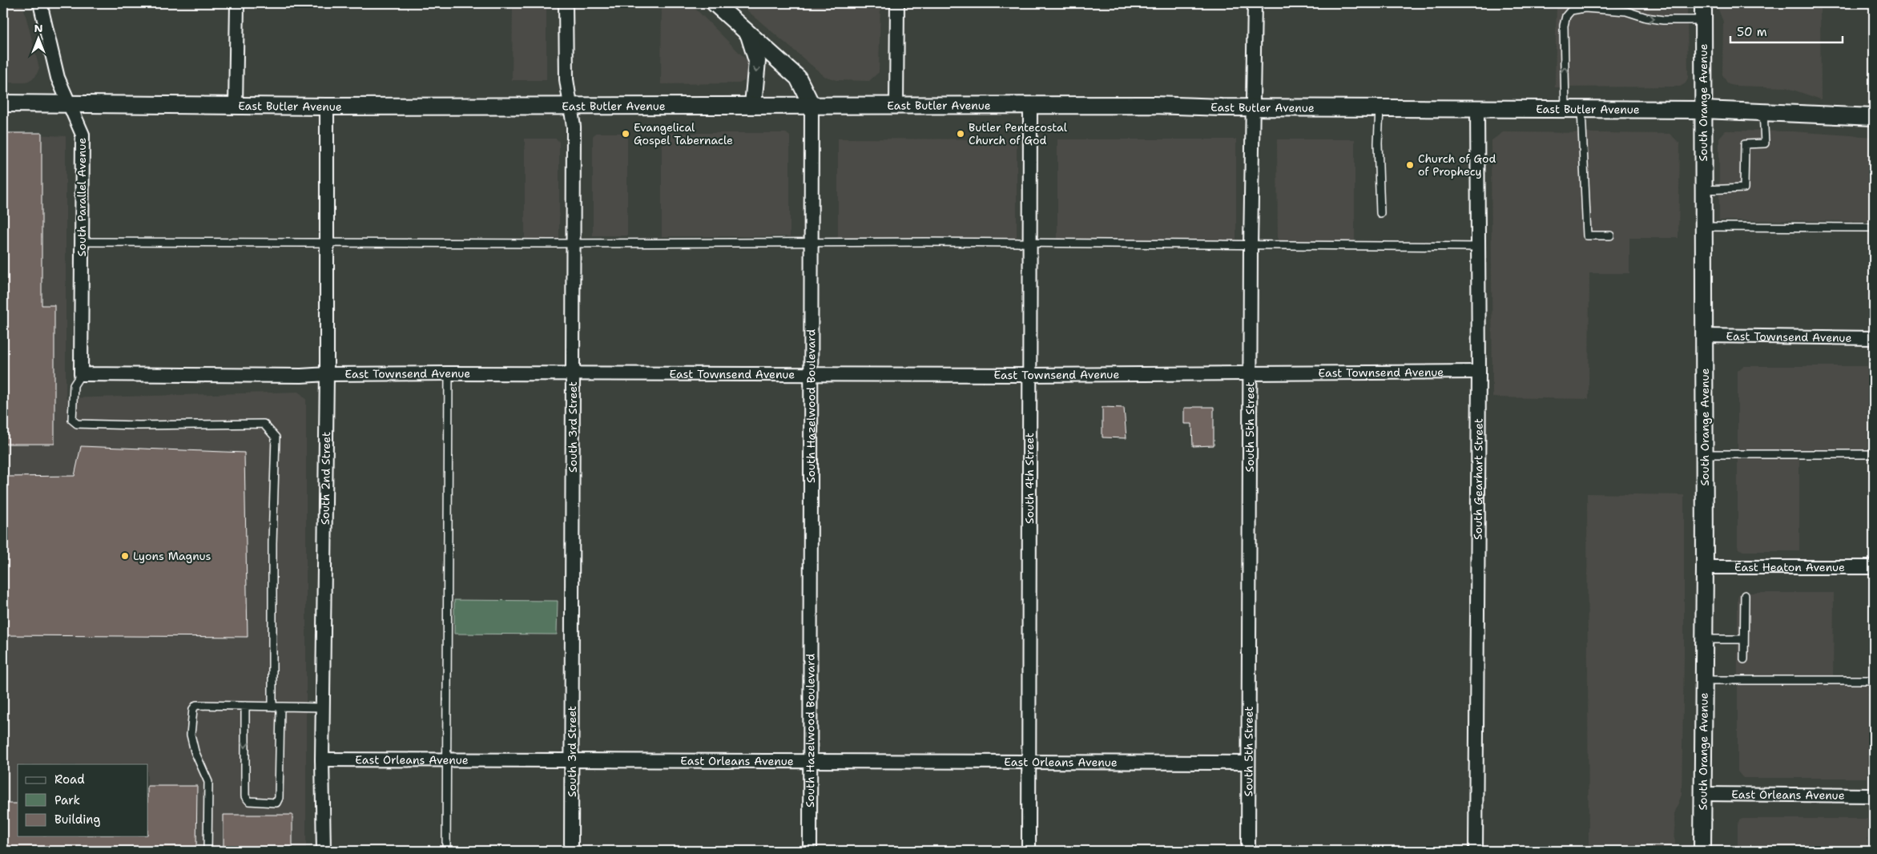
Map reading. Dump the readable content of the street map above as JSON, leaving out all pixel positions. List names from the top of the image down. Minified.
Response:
{"streets":{"street":["South Orange Avenue","East Butler Avenue","South Parallel Avenue","East Townsend Avenue","South Hazelwood Boulevard","South 3rd Street","South 5th Street","South 4th Street","South 2nd Street","South Gearhart Street","East Heaton Avenue","East Orleans Avenue"]},"crossings":[["South Orange Avenue","East Butler Avenue"],["South Orange Avenue","East Townsend Avenue"],["South Orange Avenue","East Heaton Avenue"],["South Orange Avenue","East Orleans Avenue"],["East Butler Avenue","South Parallel Avenue"],["East Butler Avenue","South Hazelwood Boulevard"],["East Butler Avenue","South 3rd Street"],["East Butler Avenue","South 5th Street"],["East Butler Avenue","South 4th Street"],["East Butler Avenue","South 2nd Street"],["East Butler Avenue","South Gearhart Street"],["South Parallel Avenue","East Townsend Avenue"],["East Townsend Avenue","South Hazelwood Boulevard"],["East Townsend Avenue","South 3rd Street"],["East Townsend Avenue","South 5th Street"],["East Townsend Avenue","South 4th Street"],["East Townsend Avenue","South 2nd Street"],["East Townsend Avenue","South Gearhart Street"],["South Hazelwood Boulevard","East Orleans Avenue"],["South 3rd Street","East Orleans Avenue"],["South 5th Street","East Orleans Avenue"],["South 4th Street","East Orleans Avenue"],["South 2nd Street","East Orleans Avenue"]],"places":["Evangelical Gospel Tabernacle","Butler Pentecostal Church of God","Church of God of Prophecy","Lyons Magnus"],"legend":["Road","Park","Building"],"scale_bar":"50 m","north":"top"}
